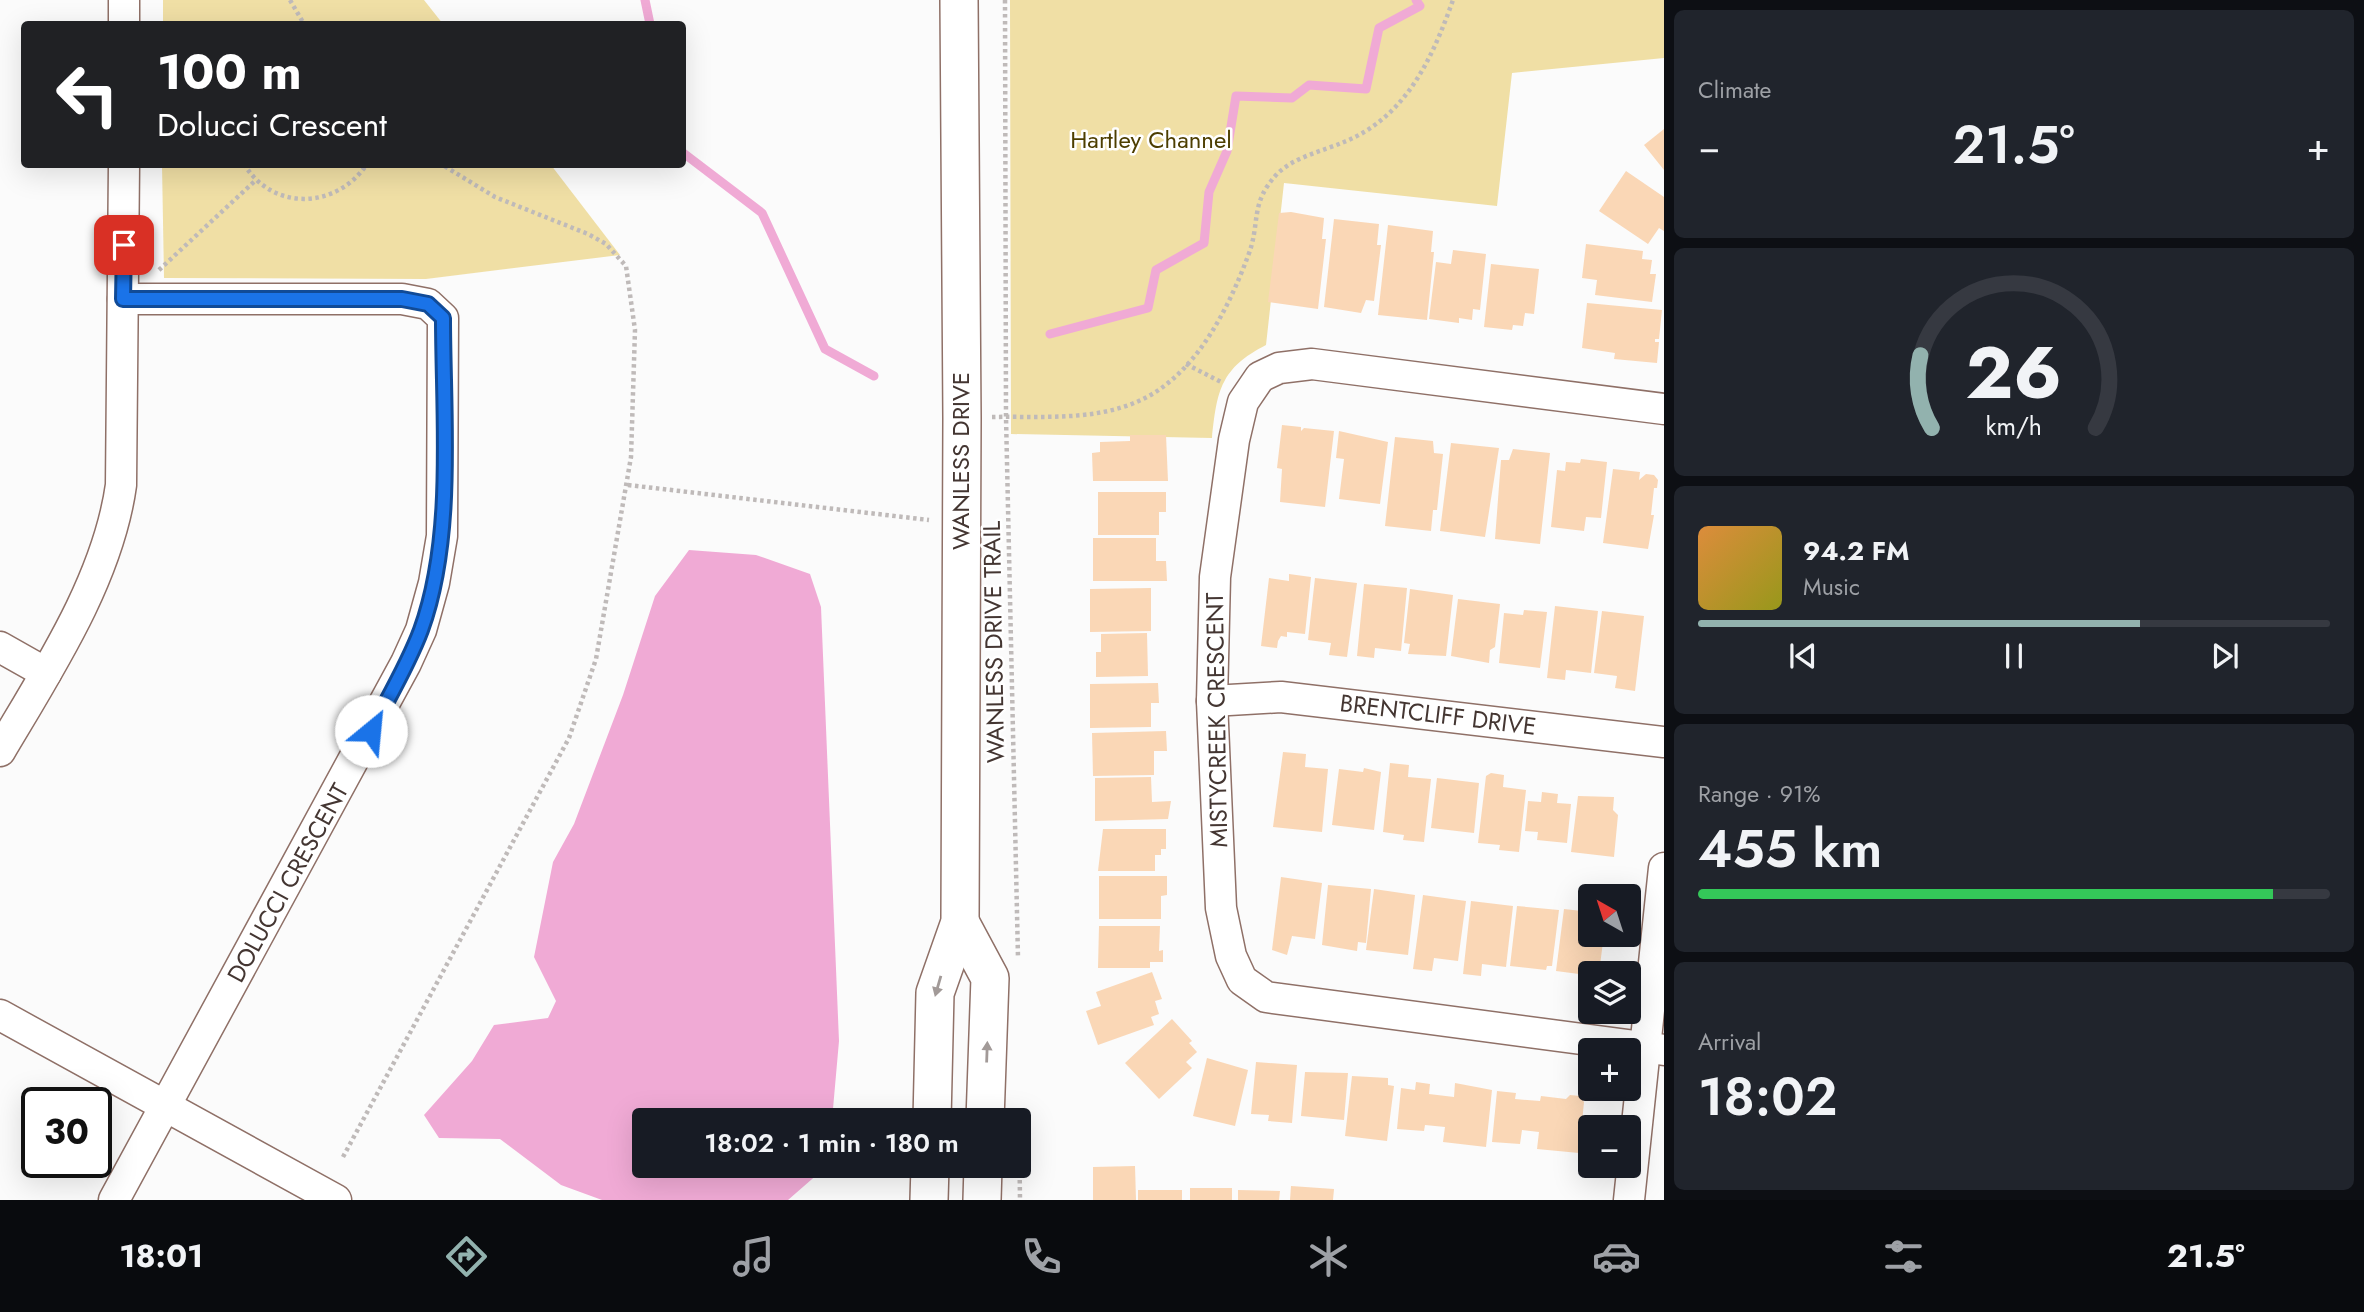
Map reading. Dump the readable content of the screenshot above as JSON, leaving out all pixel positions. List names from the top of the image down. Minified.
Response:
{"streets":{"main road":["WANLESS DRIVE"],"street":["BRENTCLIFF DRIVE","MISTYCREEK CRESCENT","DOLUCCI CRESCENT"],"path":["WANLESS DRIVE TRAIL"]},"crossings":[["BRENTCLIFF DRIVE","MISTYCREEK CRESCENT"]],"parks":["Hartley Channel"],"north":"top left","page":{"tile":["Climate",["Range · 91%","455 km"],["Arrival","18:02"]],"turn":["100 m","Dolucci Crescent"],"heat":["−","21.5°","+"],"song":["94.2 FM","Music"],"map_buttons":["+","−"],"limit":"30","trip":"18:02 · 1 min · 180 m","tabs":["18:01","21.5°"],"gauge":["26","km/h"]}}
